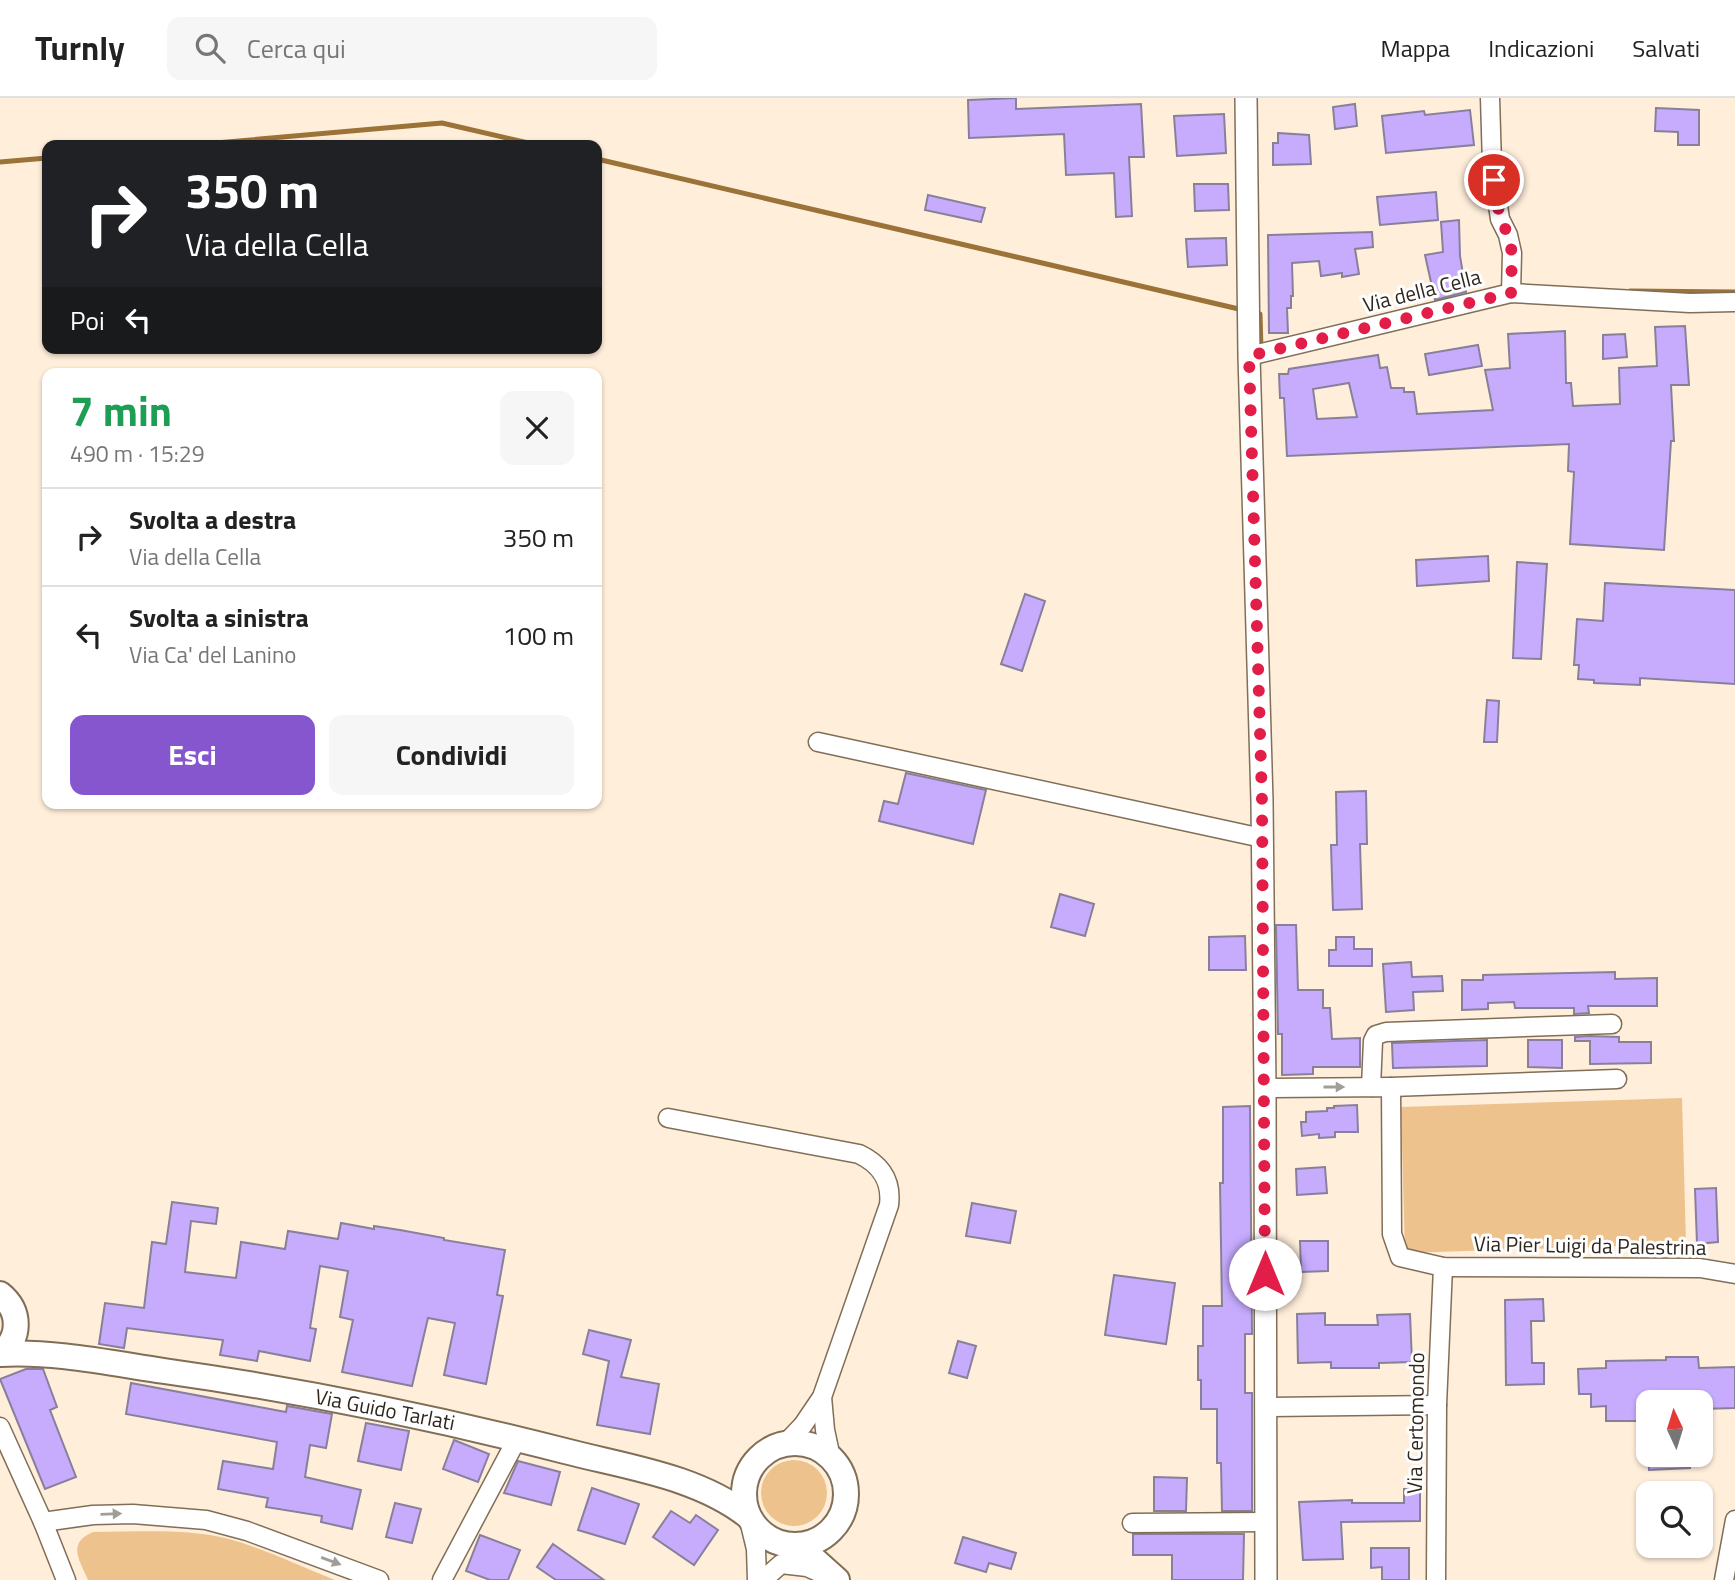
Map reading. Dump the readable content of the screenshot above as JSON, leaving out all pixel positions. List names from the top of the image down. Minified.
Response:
{"streets":{"main road":["Via Guido Tarlati"],"street":["Via della Cella","Via Pier Luigi da Palestrina","Via Certomondo"]},"crossings":[["Via Pier Luigi da Palestrina","Via Certomondo"]],"north":"top","page":{"header":"Turnly","search":"Cerca qui","nav":["Mappa","Indicazioni","Salvati"],"turn":["350 m","Via della Cella"],"then":"Poi","heading":["7 min","490 m · 15:29"],"list":[{"name":"Svolta a destra","note":"Via della Cella","value":"350 m"},{"name":"Svolta a sinistra","note":"Via Ca' del Lanino","value":"100 m"}],"buttons":["Esci","Condividi"]}}
